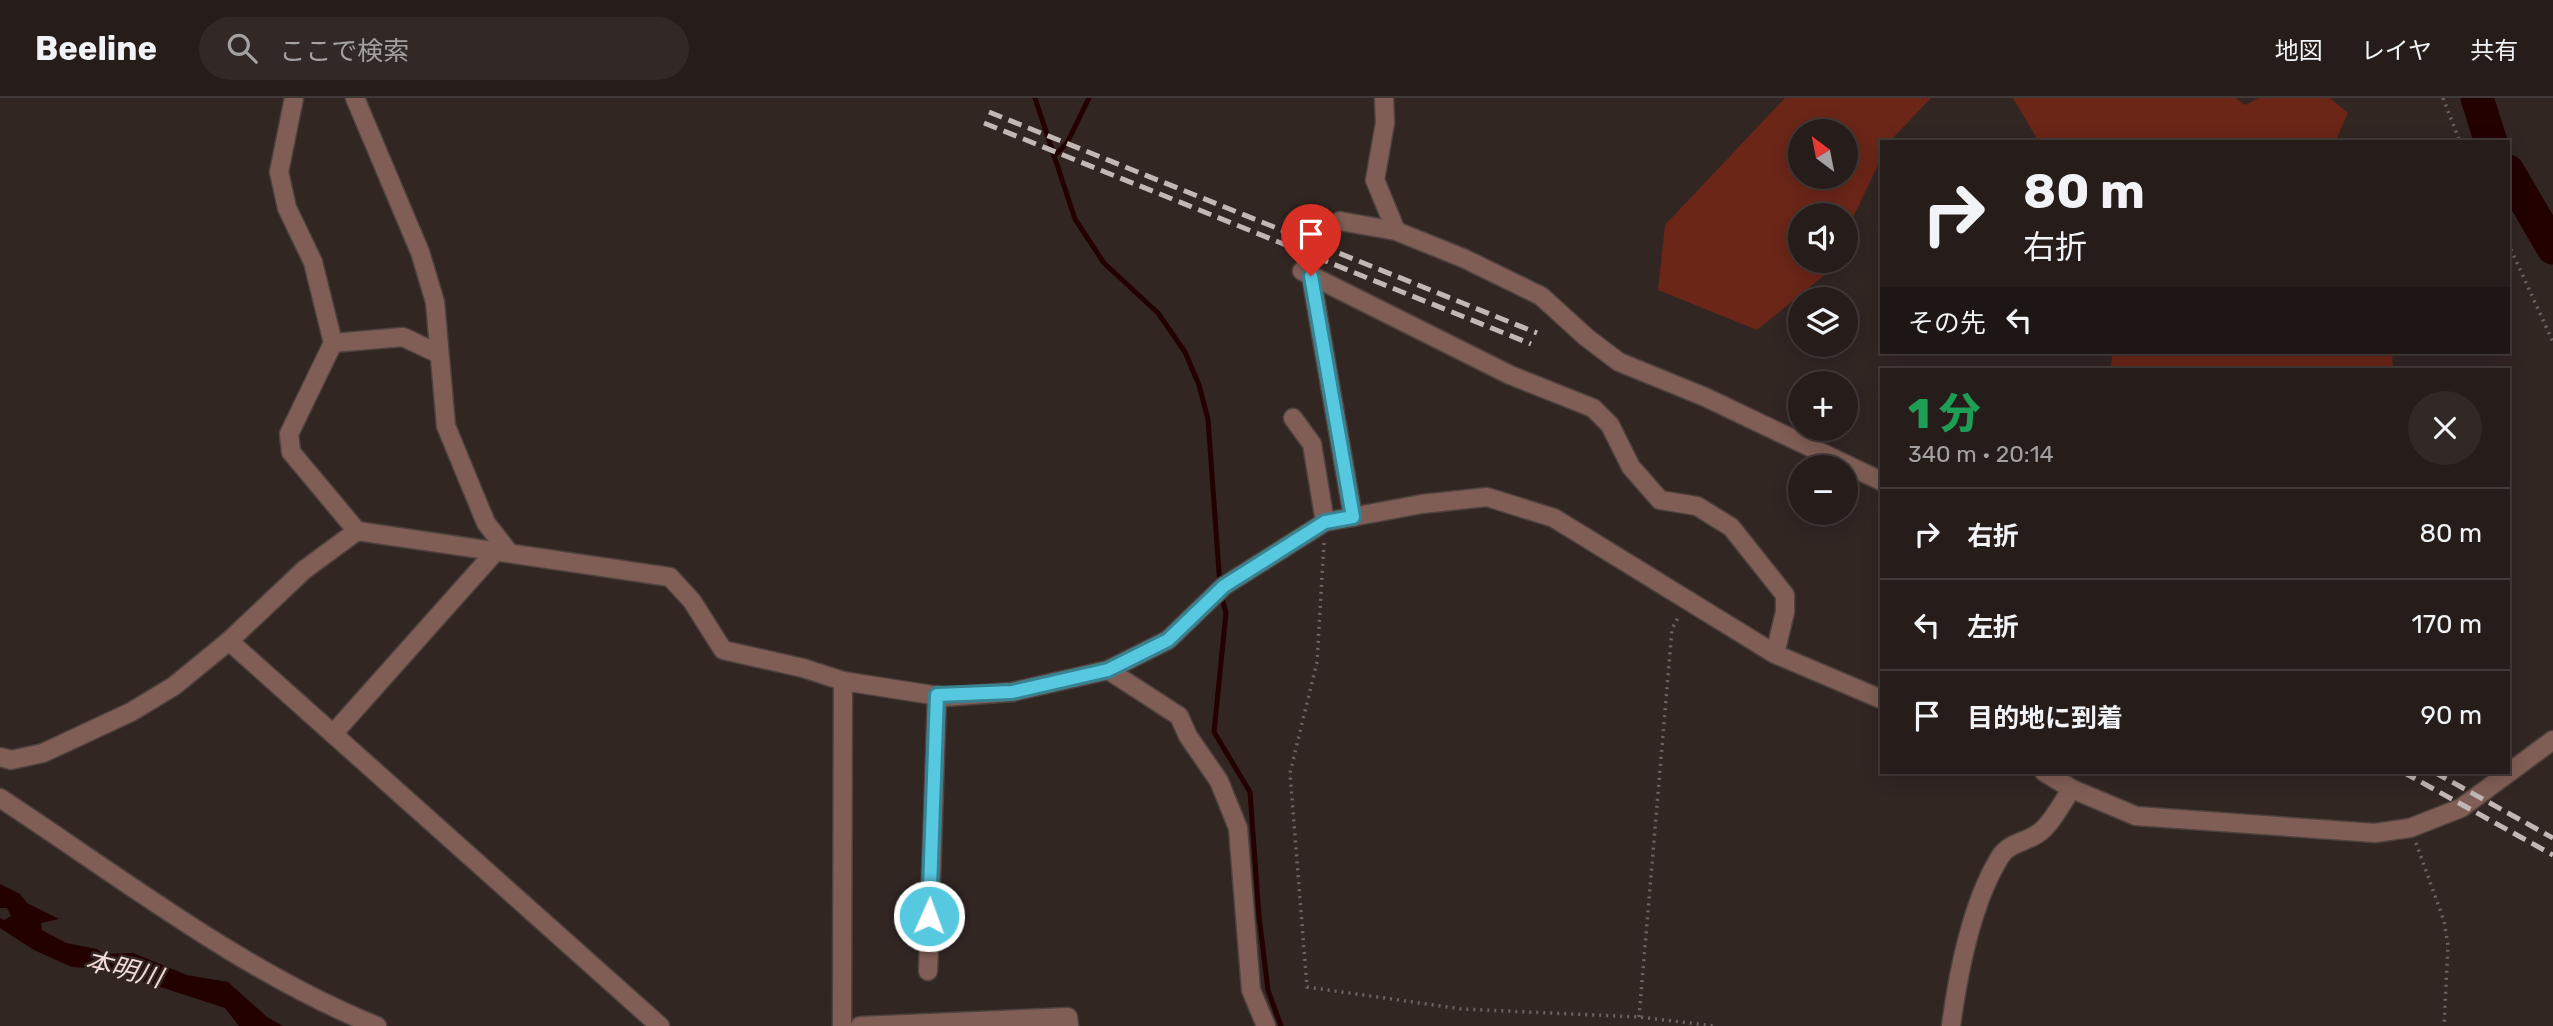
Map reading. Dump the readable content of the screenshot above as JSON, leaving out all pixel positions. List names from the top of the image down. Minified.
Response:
{"water":["本明川"],"north":"top left","page":{"header":"Beeline","search":"ここで検索","nav":["地図","レイヤ","共有"],"map_buttons":["+","−"],"turn":["80 m","右折"],"then":"その先","heading":["1 分","340 m · 20:14"],"list":[{"name":"右折","value":"80 m"},{"name":"左折","value":"170 m"},{"name":"目的地に到着","value":"90 m"}]}}
